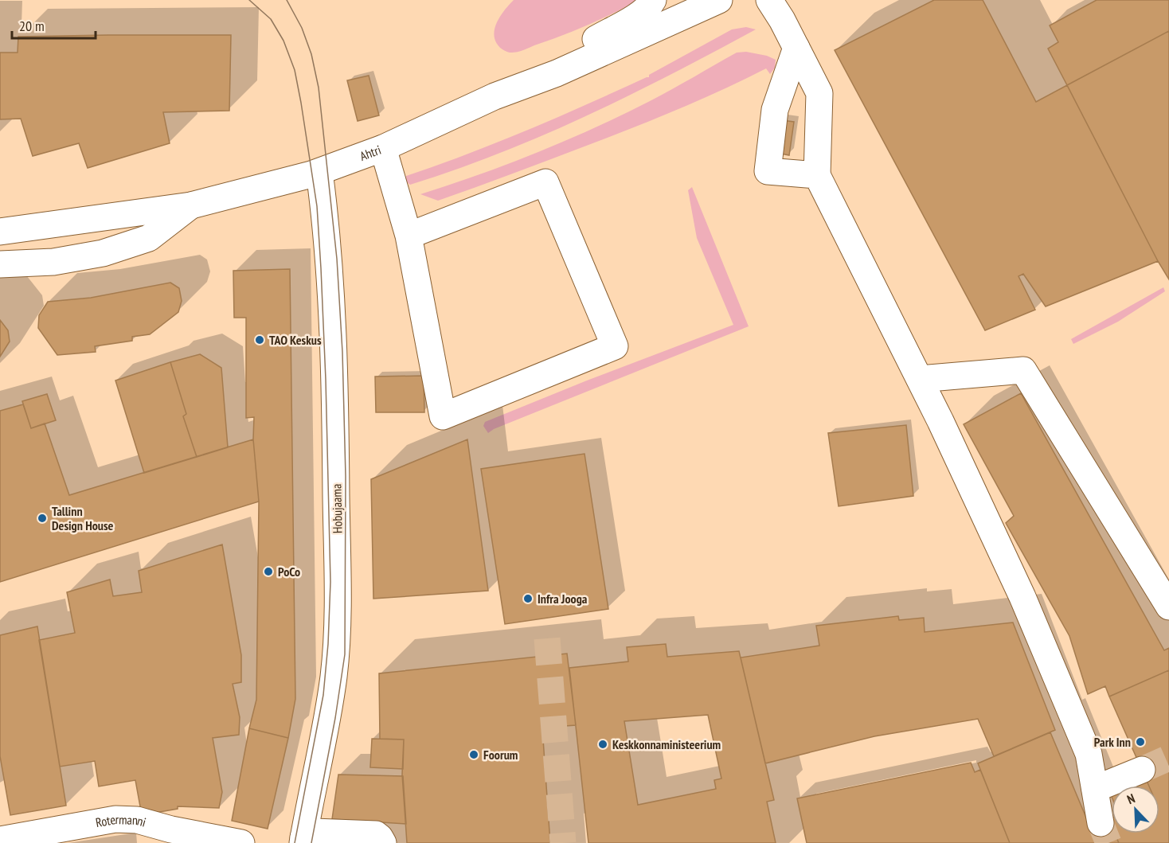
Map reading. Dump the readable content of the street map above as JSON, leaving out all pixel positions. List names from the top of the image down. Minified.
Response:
{"streets":{"main road":["Ahtri","Hobujaama","Rotermanni"]},"crossings":[["Ahtri","Hobujaama"]],"places":["TAO Keskus","Tallinn Design House","PoCo","Infra Jooga","Park Inn","Keskkonnaministeerium","Foorum"],"scale_bar":"20 m","north":"top left"}
